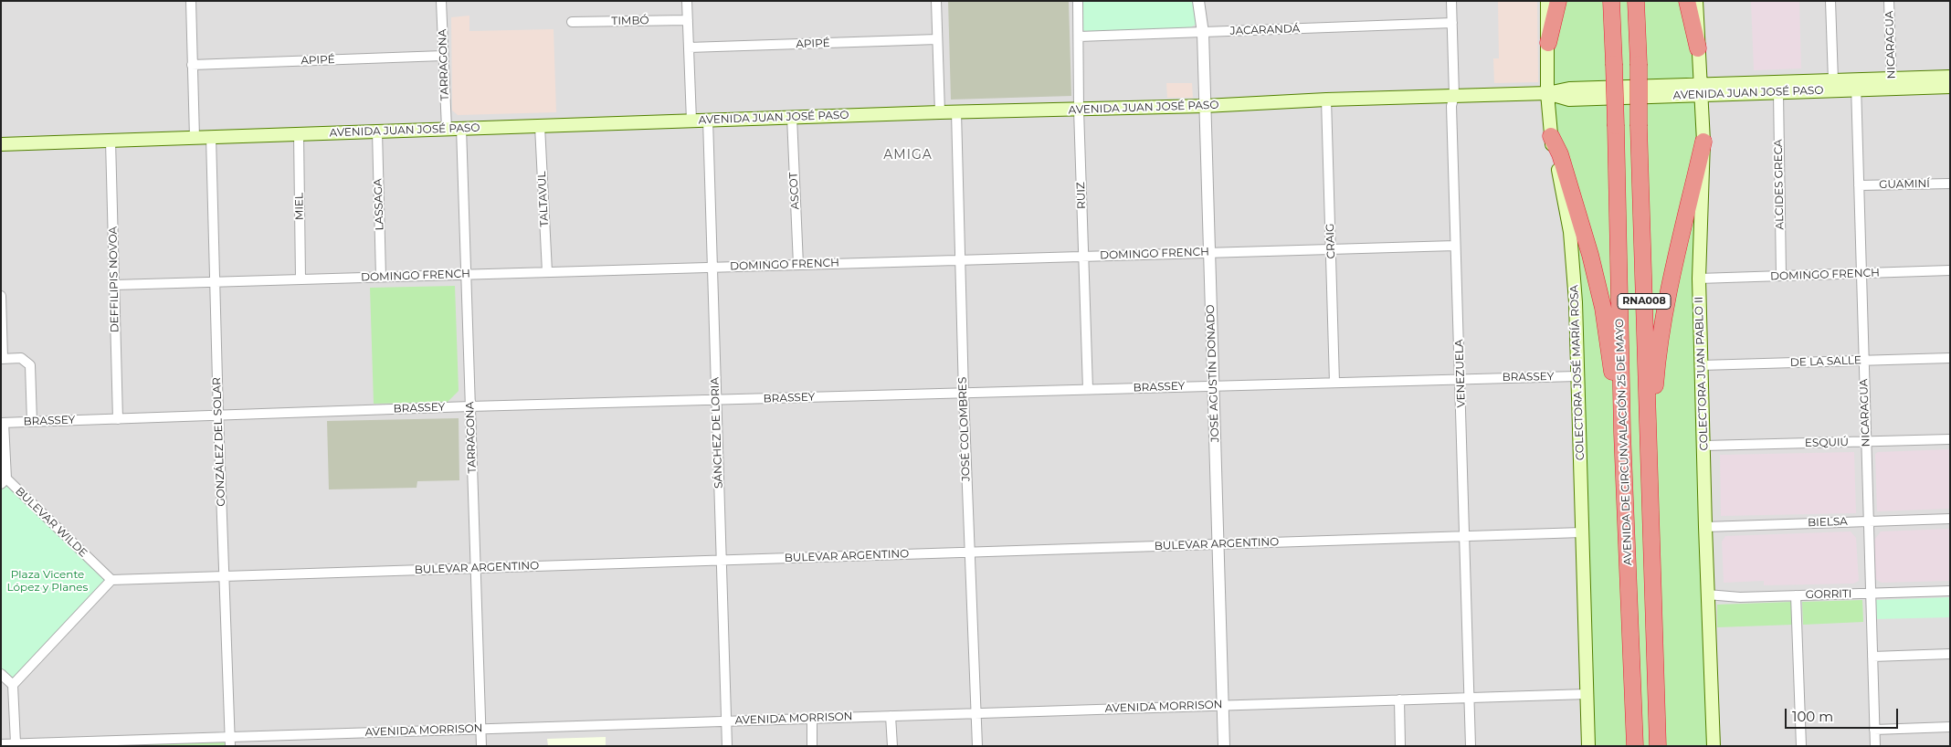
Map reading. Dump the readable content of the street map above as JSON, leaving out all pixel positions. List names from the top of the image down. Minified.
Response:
{"streets":{"highway":["RNA008","AVENIDA DE CIRCUNVALACIÓN 25 DE MAYO"],"main road":["AVENIDA JUAN JOSÉ PASO","COLECTORA JOSÉ MARÍA ROSA","COLECTORA JUAN PABLO II"],"street":["TIMBÓ","JACARANDÁ","APIPÉ","NICARAGUA","TARRAGONA","ALCIDES GRECA","GUAMINÍ","ASCOT","RUIZ","TALTAVUL","LASSAGA","MIEL","CRAIG","DOMINGO FRENCH","DEFFILIPIS NOVOA","DE LA SALLE","JOSÉ AGUSTÍN DONADO","VENEZUELA","BRASSEY","JOSÉ COLOMBRES","SÁNCHEZ DE LORIA","GONZÁLEZ DEL SOLAR","ESQUIÚ","BULEVAR WILDE","BIELSA","BULEVAR ARGENTINO","GORRITI","AVENIDA MORRISON"]},"crossings":[["JACARANDÁ","RUIZ"],["JACARANDÁ","JOSÉ AGUSTÍN DONADO"],["JACARANDÁ","VENEZUELA"],["APIPÉ","TARRAGONA"],["NICARAGUA","AVENIDA JUAN JOSÉ PASO"],["NICARAGUA","GUAMINÍ"],["NICARAGUA","DOMINGO FRENCH"],["NICARAGUA","DE LA SALLE"],["NICARAGUA","ESQUIÚ"],["NICARAGUA","BIELSA"],["NICARAGUA","GORRITI"],["TARRAGONA","AVENIDA JUAN JOSÉ PASO"],["TARRAGONA","DOMINGO FRENCH"],["TARRAGONA","BRASSEY"],["TARRAGONA","BULEVAR ARGENTINO"],["TARRAGONA","AVENIDA MORRISON"],["AVENIDA JUAN JOSÉ PASO","ALCIDES GRECA"],["AVENIDA JUAN JOSÉ PASO","ASCOT"],["AVENIDA JUAN JOSÉ PASO","RUIZ"],["AVENIDA JUAN JOSÉ PASO","TALTAVUL"],["AVENIDA JUAN JOSÉ PASO","LASSAGA"],["AVENIDA JUAN JOSÉ PASO","MIEL"],["AVENIDA JUAN JOSÉ PASO","CRAIG"],["AVENIDA JUAN JOSÉ PASO","DEFFILIPIS NOVOA"],["AVENIDA JUAN JOSÉ PASO","COLECTORA JOSÉ MARÍA ROSA"],["AVENIDA JUAN JOSÉ PASO","JOSÉ AGUSTÍN DONADO"],["AVENIDA JUAN JOSÉ PASO","VENEZUELA"],["AVENIDA JUAN JOSÉ PASO","COLECTORA JUAN PABLO II"],["AVENIDA JUAN JOSÉ PASO","JOSÉ COLOMBRES"],["AVENIDA JUAN JOSÉ PASO","SÁNCHEZ DE LORIA"],["AVENIDA JUAN JOSÉ PASO","GONZÁLEZ DEL SOLAR"],["ALCIDES GRECA","DOMINGO FRENCH"],["ASCOT","DOMINGO FRENCH"],["RUIZ","DOMINGO FRENCH"],["RUIZ","BRASSEY"],["TALTAVUL","DOMINGO FRENCH"],["LASSAGA","DOMINGO FRENCH"],["MIEL","DOMINGO FRENCH"],["CRAIG","DOMINGO FRENCH"],["CRAIG","BRASSEY"],["DOMINGO FRENCH","DEFFILIPIS NOVOA"],["DOMINGO FRENCH","JOSÉ AGUSTÍN DONADO"],["DOMINGO FRENCH","VENEZUELA"],["DOMINGO FRENCH","COLECTORA JUAN PABLO II"],["DOMINGO FRENCH","JOSÉ COLOMBRES"],["DOMINGO FRENCH","SÁNCHEZ DE LORIA"],["DOMINGO FRENCH","GONZÁLEZ DEL SOLAR"],["DEFFILIPIS NOVOA","BRASSEY"],["DE LA SALLE","COLECTORA JUAN PABLO II"],["COLECTORA JOSÉ MARÍA ROSA","BRASSEY"],["COLECTORA JOSÉ MARÍA ROSA","BULEVAR ARGENTINO"],["COLECTORA JOSÉ MARÍA ROSA","AVENIDA MORRISON"],["JOSÉ AGUSTÍN DONADO","BRASSEY"],["JOSÉ AGUSTÍN DONADO","BULEVAR ARGENTINO"],["JOSÉ AGUSTÍN DONADO","AVENIDA MORRISON"],["VENEZUELA","BRASSEY"],["VENEZUELA","BULEVAR ARGENTINO"],["VENEZUELA","AVENIDA MORRISON"],["COLECTORA JUAN PABLO II","ESQUIÚ"],["COLECTORA JUAN PABLO II","BIELSA"],["COLECTORA JUAN PABLO II","GORRITI"],["BRASSEY","JOSÉ COLOMBRES"],["BRASSEY","SÁNCHEZ DE LORIA"],["BRASSEY","GONZÁLEZ DEL SOLAR"],["BRASSEY","BULEVAR WILDE"],["JOSÉ COLOMBRES","BULEVAR ARGENTINO"],["JOSÉ COLOMBRES","AVENIDA MORRISON"],["SÁNCHEZ DE LORIA","BULEVAR ARGENTINO"],["SÁNCHEZ DE LORIA","AVENIDA MORRISON"],["GONZÁLEZ DEL SOLAR","BULEVAR ARGENTINO"],["GONZÁLEZ DEL SOLAR","AVENIDA MORRISON"],["BULEVAR WILDE","BULEVAR ARGENTINO"]],"districts":["AMIGA"],"parks":["Plaza Vicente López y Planes"],"scale_bar":"100 m"}
